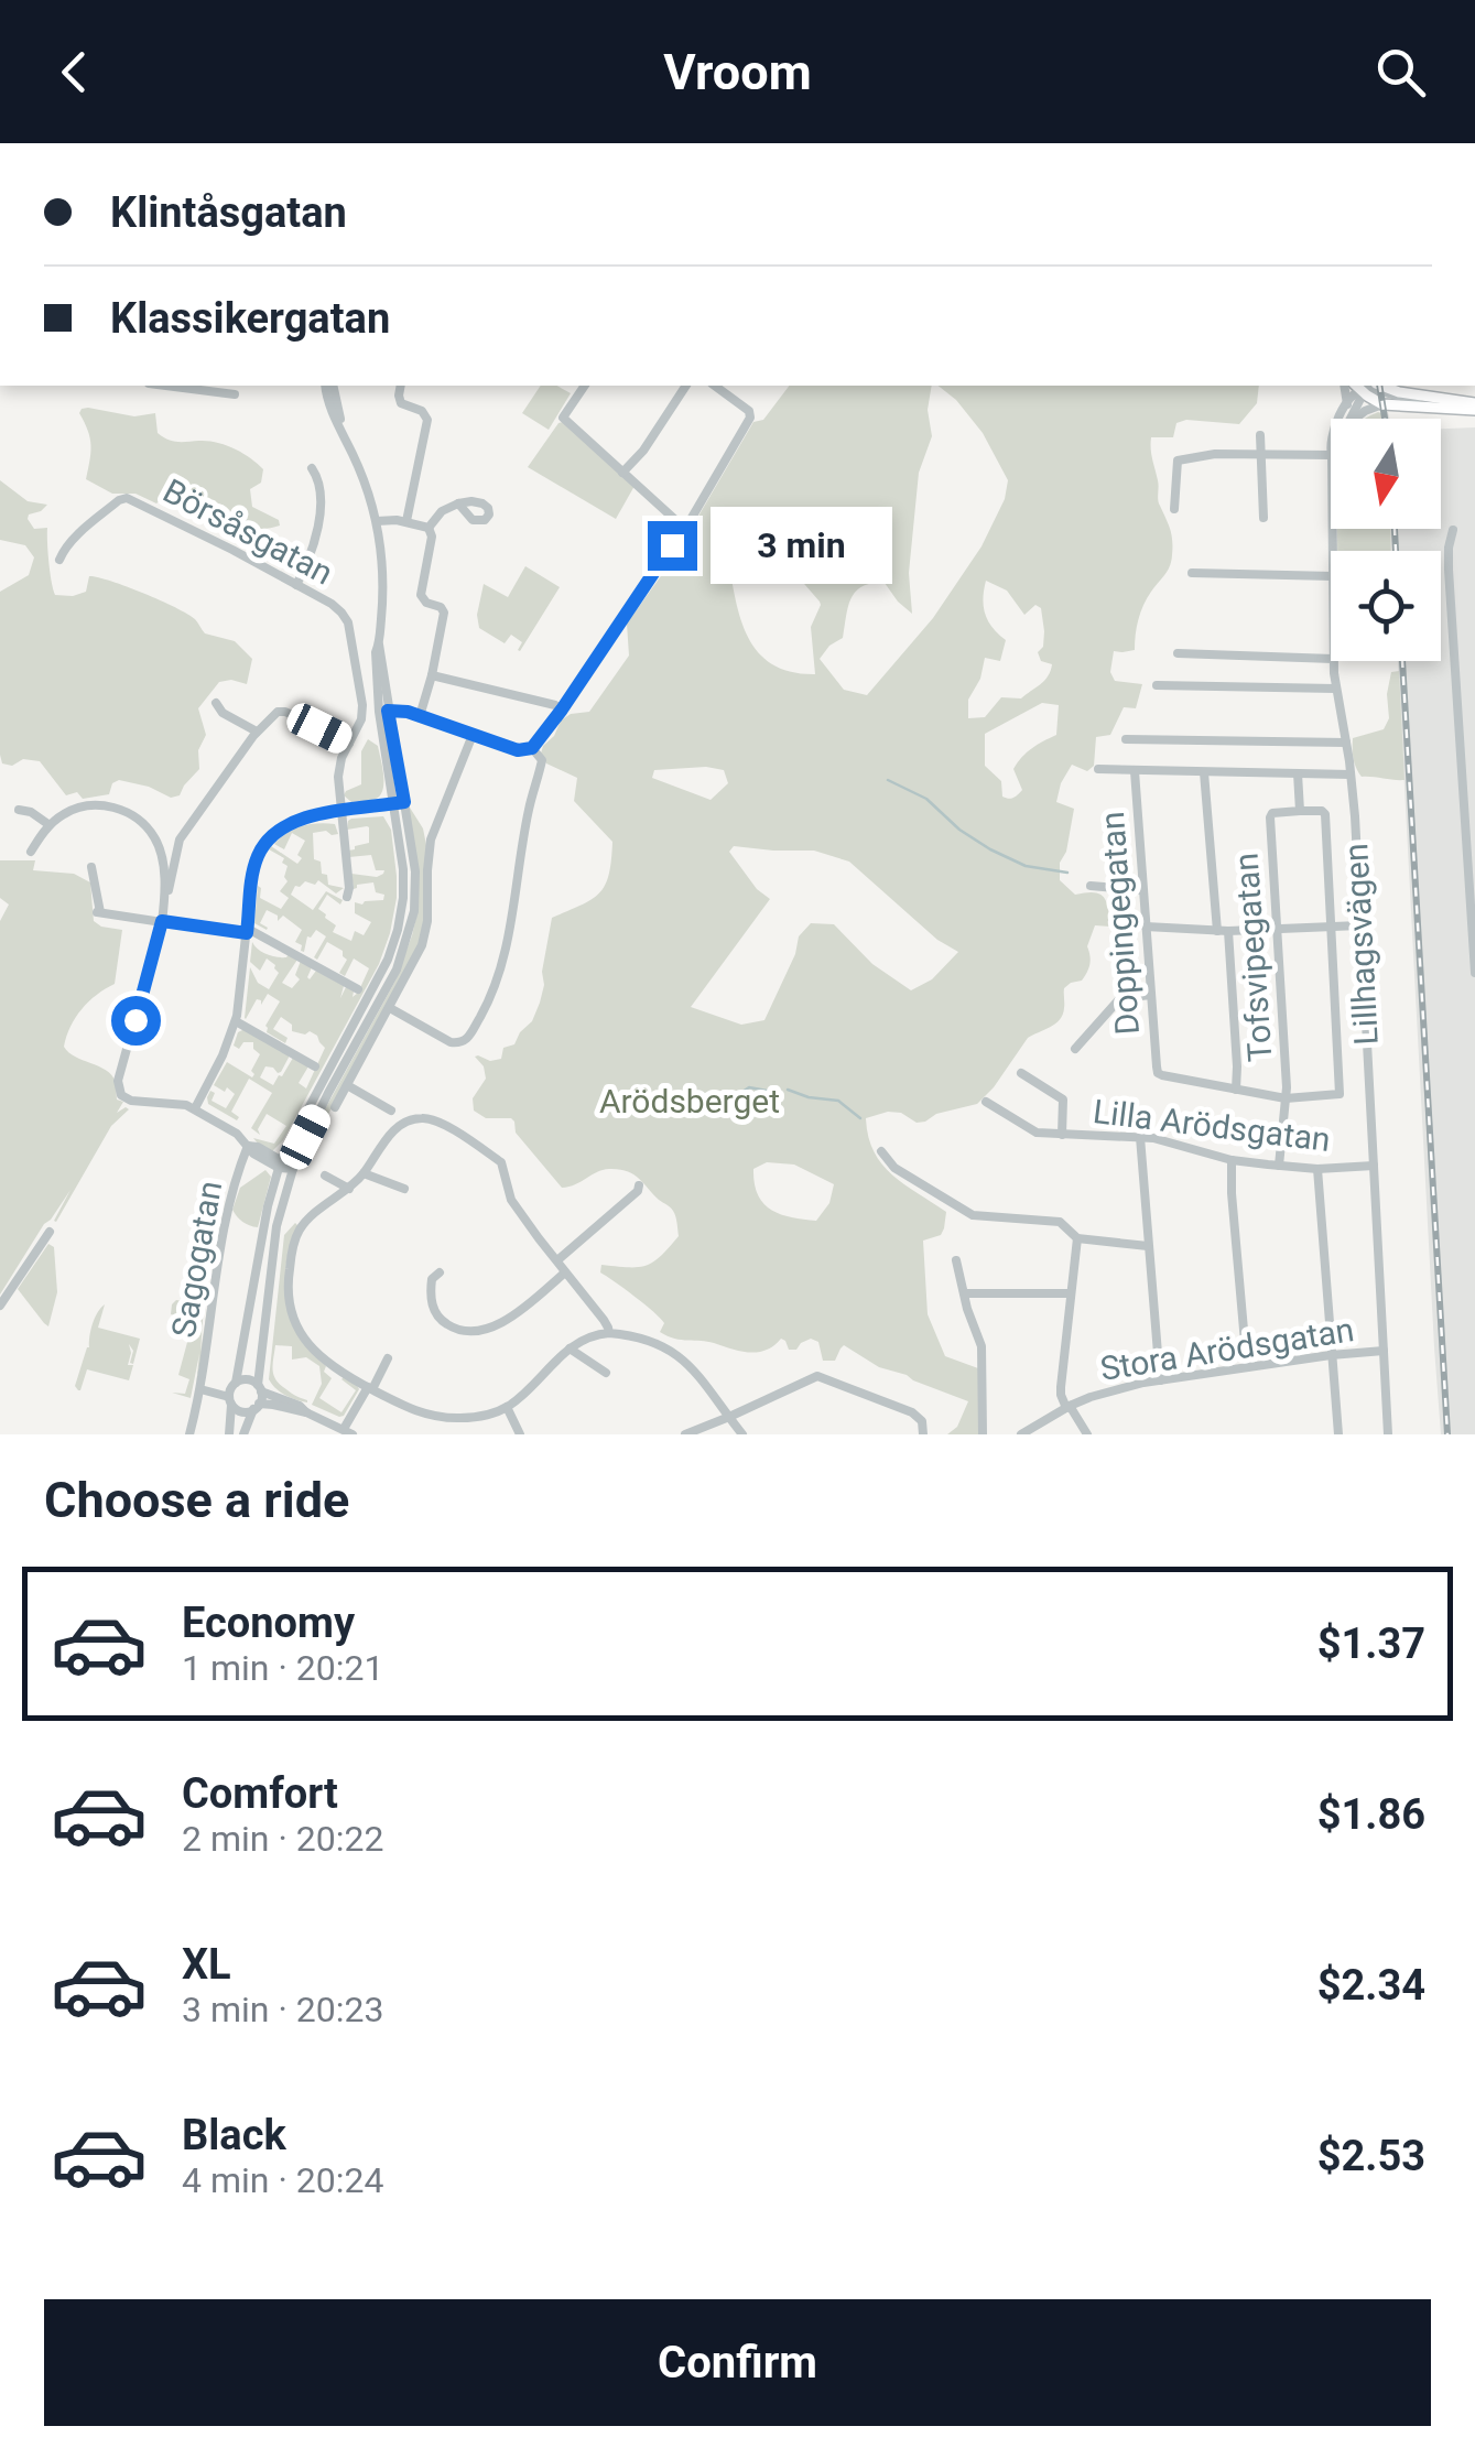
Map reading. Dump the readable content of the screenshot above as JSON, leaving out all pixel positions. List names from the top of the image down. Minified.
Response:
{"streets":{"street":["Börsåsgatan","Doppingegatan","Lillhagsvägen","Tofsvipegatan","Lilla Arödsgatan","Sagogatan","Stora Arödsgatan"]},"crossings":[["Doppingegatan","Tofsvipegatan"],["Lillhagsvägen","Lilla Arödsgatan"],["Lillhagsvägen","Stora Arödsgatan"],["Tofsvipegatan","Lilla Arödsgatan"]],"parks":["Arödsberget"],"north":"bottom","page":{"header":"Vroom","banner":["Klintåsgatan","Klassikergatan"],"bubble":"3 min","heading":"Choose a ride","list":[{"name":"Economy","note":"1 min · 20:21","value":"$1.37"},{"name":"Comfort","note":"2 min · 20:22","value":"$1.86"},{"name":"XL","note":"3 min · 20:23","value":"$2.34"},{"name":"Black","note":"4 min · 20:24","value":"$2.53"}],"buttons":"Confirm"}}
